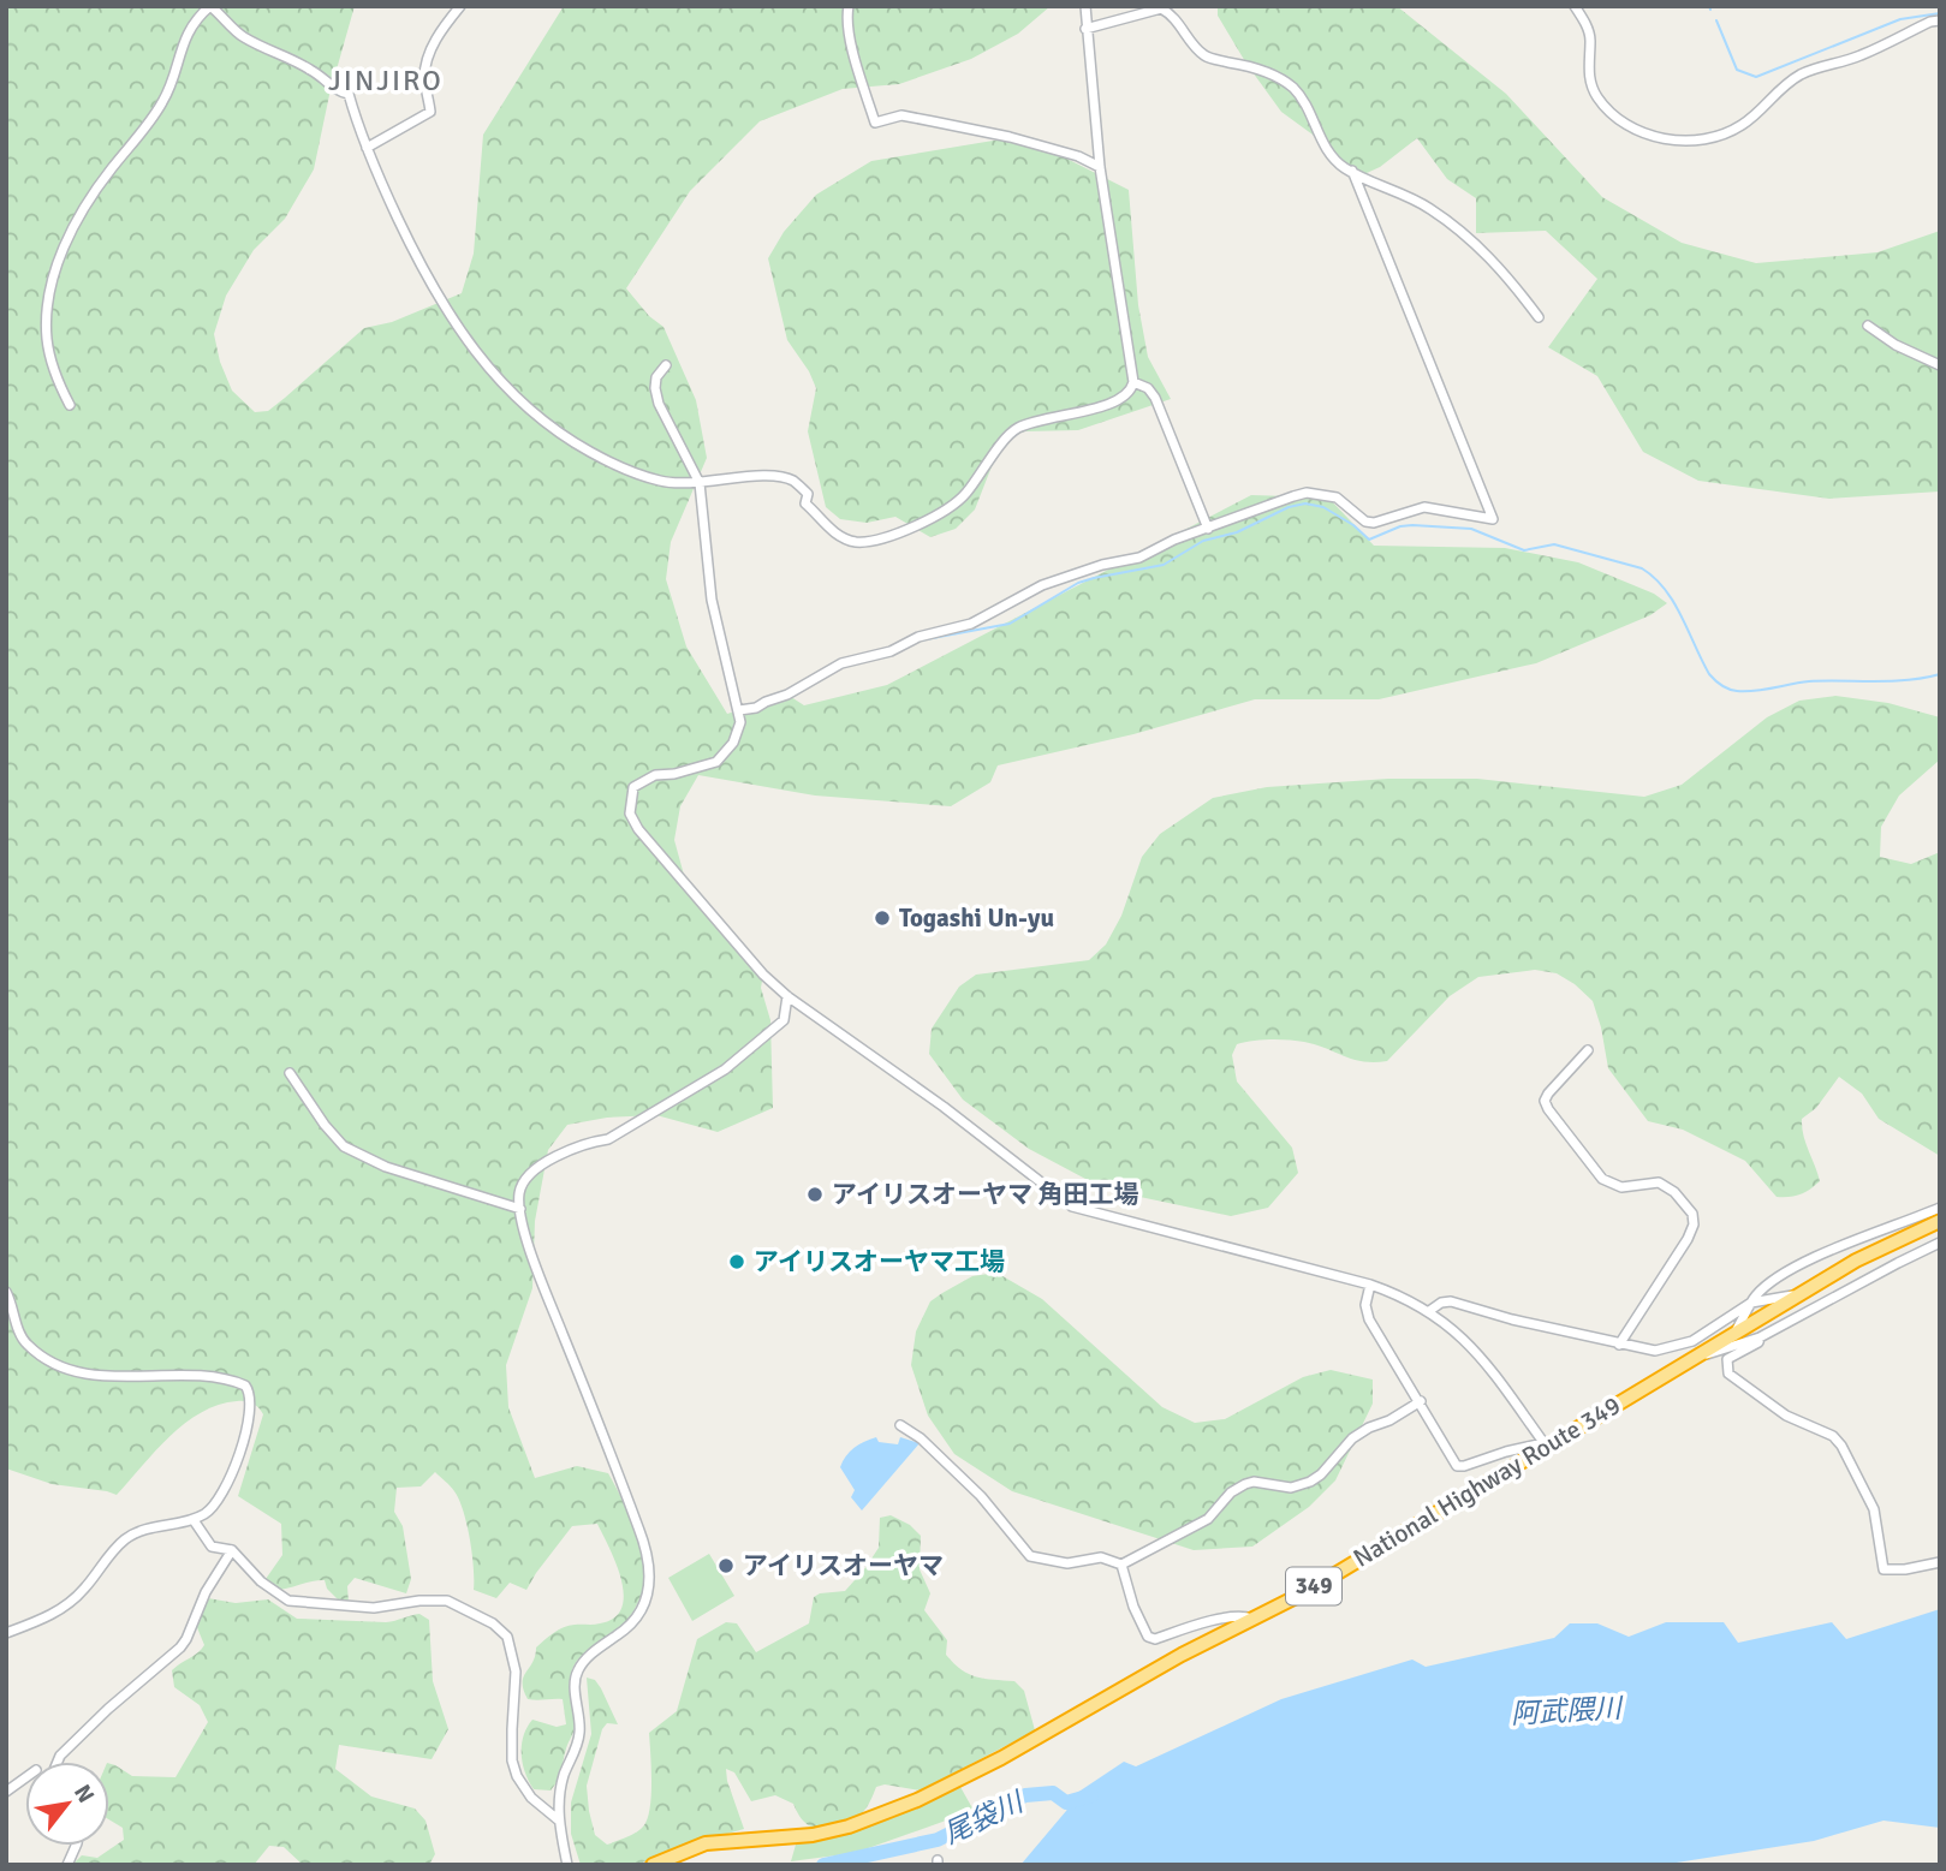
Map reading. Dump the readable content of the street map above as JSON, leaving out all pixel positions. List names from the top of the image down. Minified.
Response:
{"streets":{"highway":["National Highway Route 349","349"]},"districts":["JINJIRO"],"water":["阿武隈川","尾袋川"],"places":["Togashi Un-yu","アイリスオーヤマ 角田工場","アイリスオーヤマ工場","アイリスオーヤマ"],"north":"top right"}
